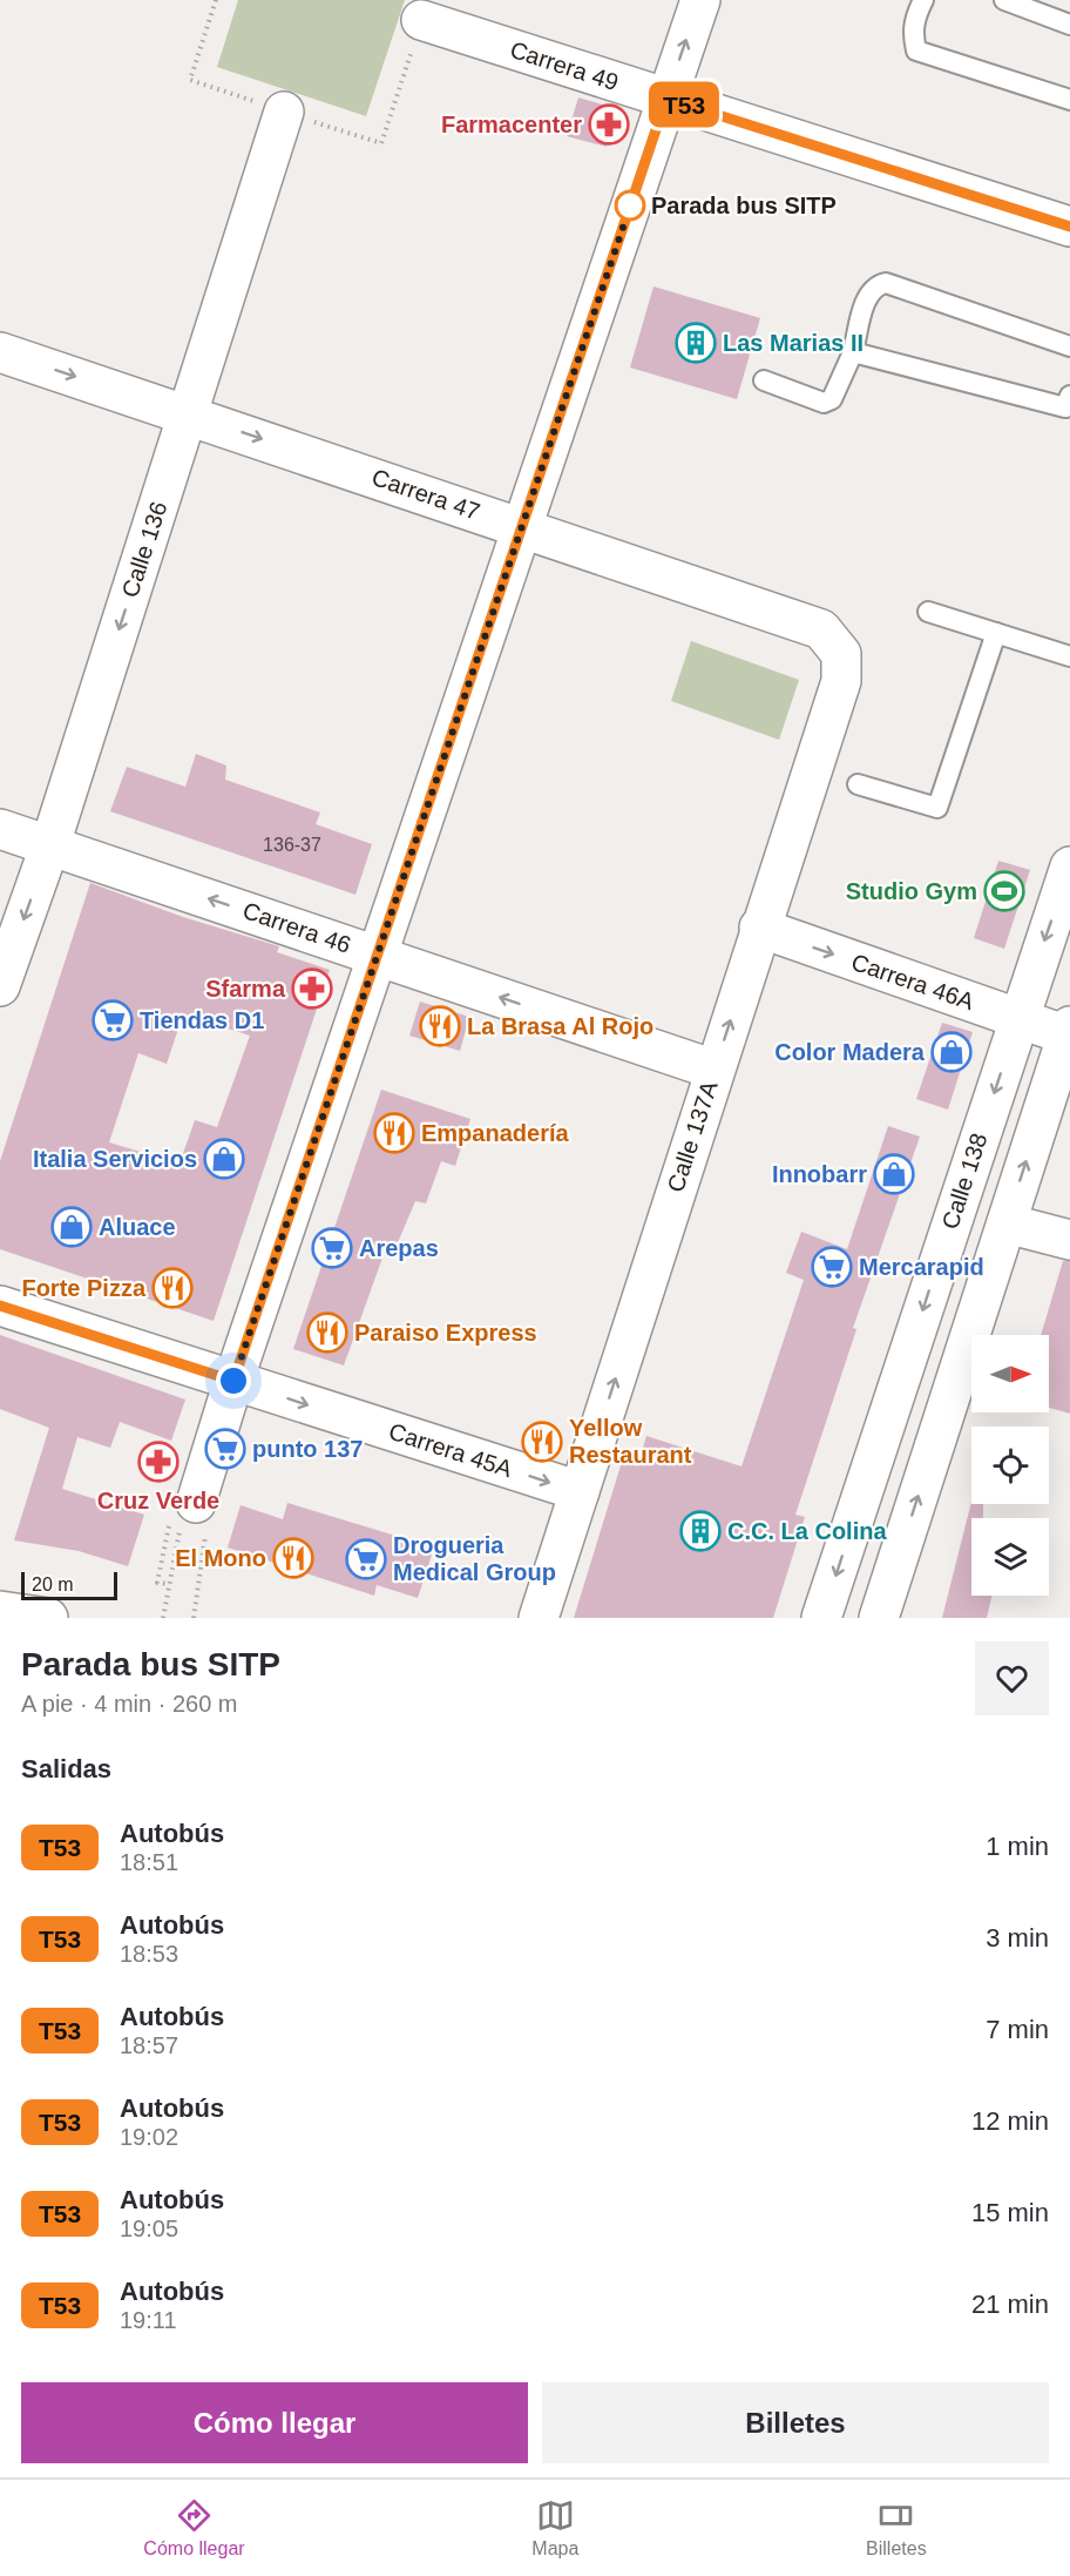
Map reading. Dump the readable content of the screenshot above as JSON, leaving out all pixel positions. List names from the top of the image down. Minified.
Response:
{"streets":{"main road":["Carrera 49","Carrera 47","Calle 136","Carrera 46","Carrera 46A","Calle 137A","Calle 138","Carrera 45A"]},"crossings":[["Carrera 47","Calle 136"],["Carrera 47","Calle 137A"],["Calle 136","Carrera 46"],["Carrera 46","Calle 137A"],["Carrera 46A","Calle 137A"],["Carrera 46A","Calle 138"],["Calle 137A","Carrera 45A"]],"one_way":["Carrera 47","Carrera 46","Carrera 46A","Carrera 45A"],"places":{"pharmacy":["Farmacenter","Sfarma","Cruz Verde"],"other":["Parada bus SITP"],"building":["Las Marias II","C.C. La Colina"],"sports":["Studio Gym"],"supermarket":["Tiendas D1","Arepas","Mercarapid","punto 137","Drogueria Medical Group"],"restaurant":["La Brasa Al Rojo","Empanadería","Forte Pizza","Paraiso Express","Yellow Restaurant","El Mono"],"shop":["Color Madera","Italia Servicios","Innobarr","Aluace"]},"lines":["bus line T53"],"house_numbers":["136-37"],"scale_bar":"20 m","north":"right","page":{"on_map":"T53","scale":"20 m","heading":[["Parada bus SITP","A pie · 4 min · 260 m"],"Salidas"],"list":[{"mark":"T53","name":"Autobús","note":"18:51","value":"1 min"},{"mark":"T53","name":"Autobús","note":"18:53","value":"3 min"},{"mark":"T53","name":"Autobús","note":"18:57","value":"7 min"},{"mark":"T53","name":"Autobús","note":"19:02","value":"12 min"},{"mark":"T53","name":"Autobús","note":"19:05","value":"15 min"},{"mark":"T53","name":"Autobús","note":"19:11","value":"21 min"}],"buttons":["Cómo llegar","Billetes"],"tabs":["Cómo llegar","Mapa","Billetes"]}}
